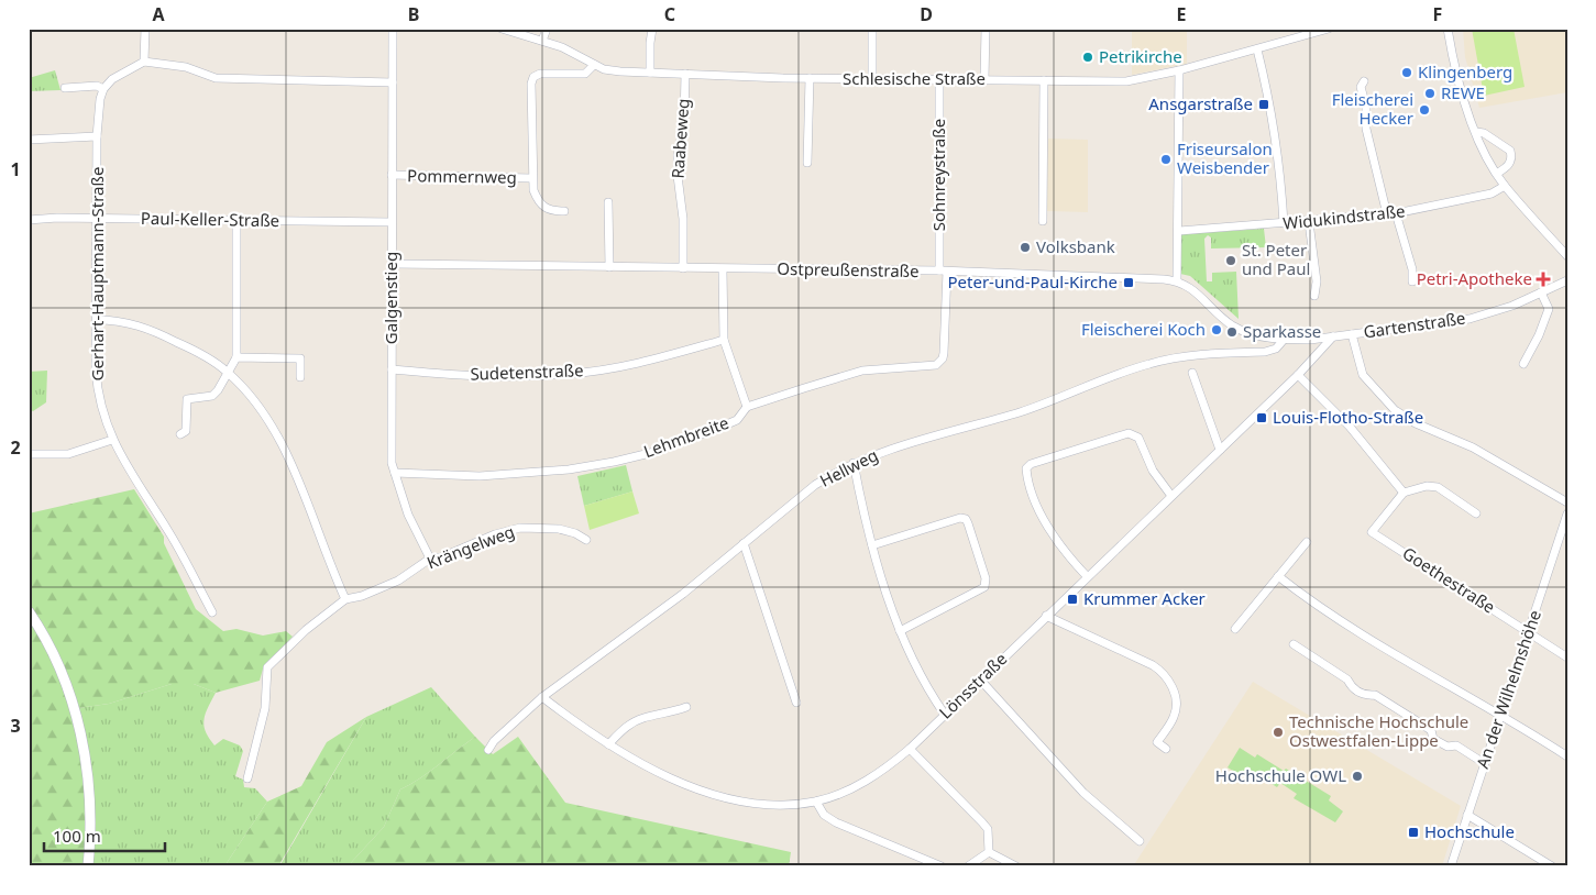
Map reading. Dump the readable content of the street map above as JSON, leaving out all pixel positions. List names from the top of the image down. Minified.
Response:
{"streets":{"street":["Schlesische Straße","Raabeweg","Sohnreystraße","Pommernweg","Widukindstraße","Paul-Keller-Straße","Ostpreußenstraße","Gerhart-Hauptmann-Straße","Galgenstieg","Gartenstraße","Sudetenstraße","Lehmbreite","Hellweg","Krängelweg","Goethestraße","Lönsstraße","An der Wilhelmshöhe"]},"crossings":[["Schlesische Straße","Raabeweg"],["Schlesische Straße","Sohnreystraße"],["Schlesische Straße","Pommernweg"],["Raabeweg","Ostpreußenstraße"],["Sohnreystraße","Ostpreußenstraße"],["Sohnreystraße","Lehmbreite"],["Pommernweg","Galgenstieg"],["Paul-Keller-Straße","Gerhart-Hauptmann-Straße"],["Paul-Keller-Straße","Galgenstieg"],["Ostpreußenstraße","Galgenstieg"],["Ostpreußenstraße","Lehmbreite"],["Galgenstieg","Sudetenstraße"],["Galgenstieg","Lehmbreite"],["Galgenstieg","Krängelweg"],["Gartenstraße","Hellweg"],["Gartenstraße","Lönsstraße"],["Hellweg","Lönsstraße"],["Goethestraße","An der Wilhelmshöhe"]],"places":{"other":["Petrikirche","Klingenberg","REWE","Fleischerei Hecker","Friseursalon Weisbender","Volksbank","St. Peter und Paul","Fleischerei Koch","Sparkasse","Technische Hochschule Ostwestfalen-Lippe","Hochschule OWL"],"transit":["Ansgarstraße","Peter-und-Paul-Kirche","Louis-Flotho-Straße","Krummer Acker","Hochschule"],"health":["Petri-Apotheke"]},"scale_bar":"100 m","grid":{"columns":["A","B","C","D","E","F"],"rows":["1","2","3"]}}
